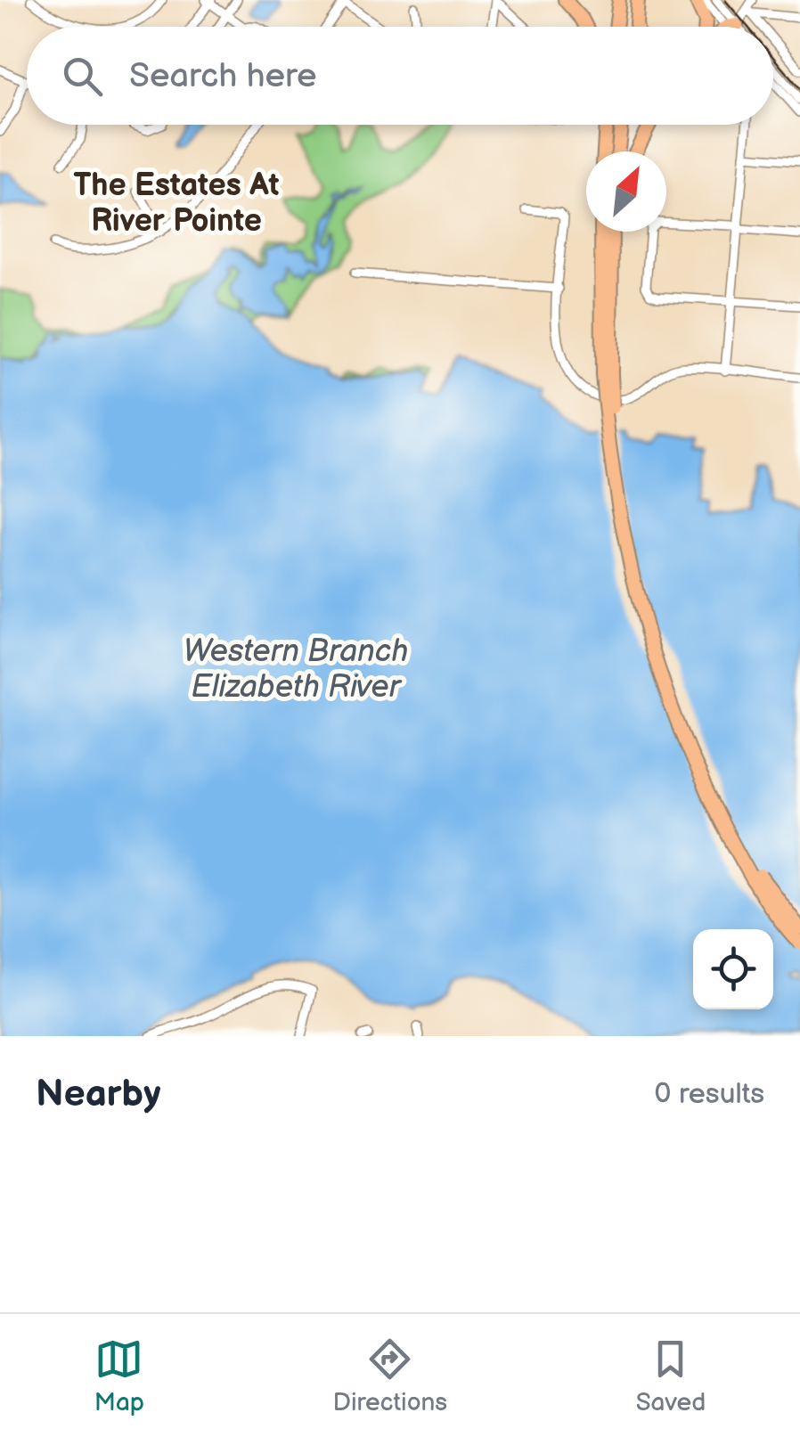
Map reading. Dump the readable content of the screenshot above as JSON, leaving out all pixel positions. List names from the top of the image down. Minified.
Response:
{"districts":["The Estates At River Pointe"],"water":["Western Branch Elizabeth River"],"north":"top right","page":{"search":"Search here","heading":["Nearby","0 results"],"nav":["Map","Directions","Saved"]}}
